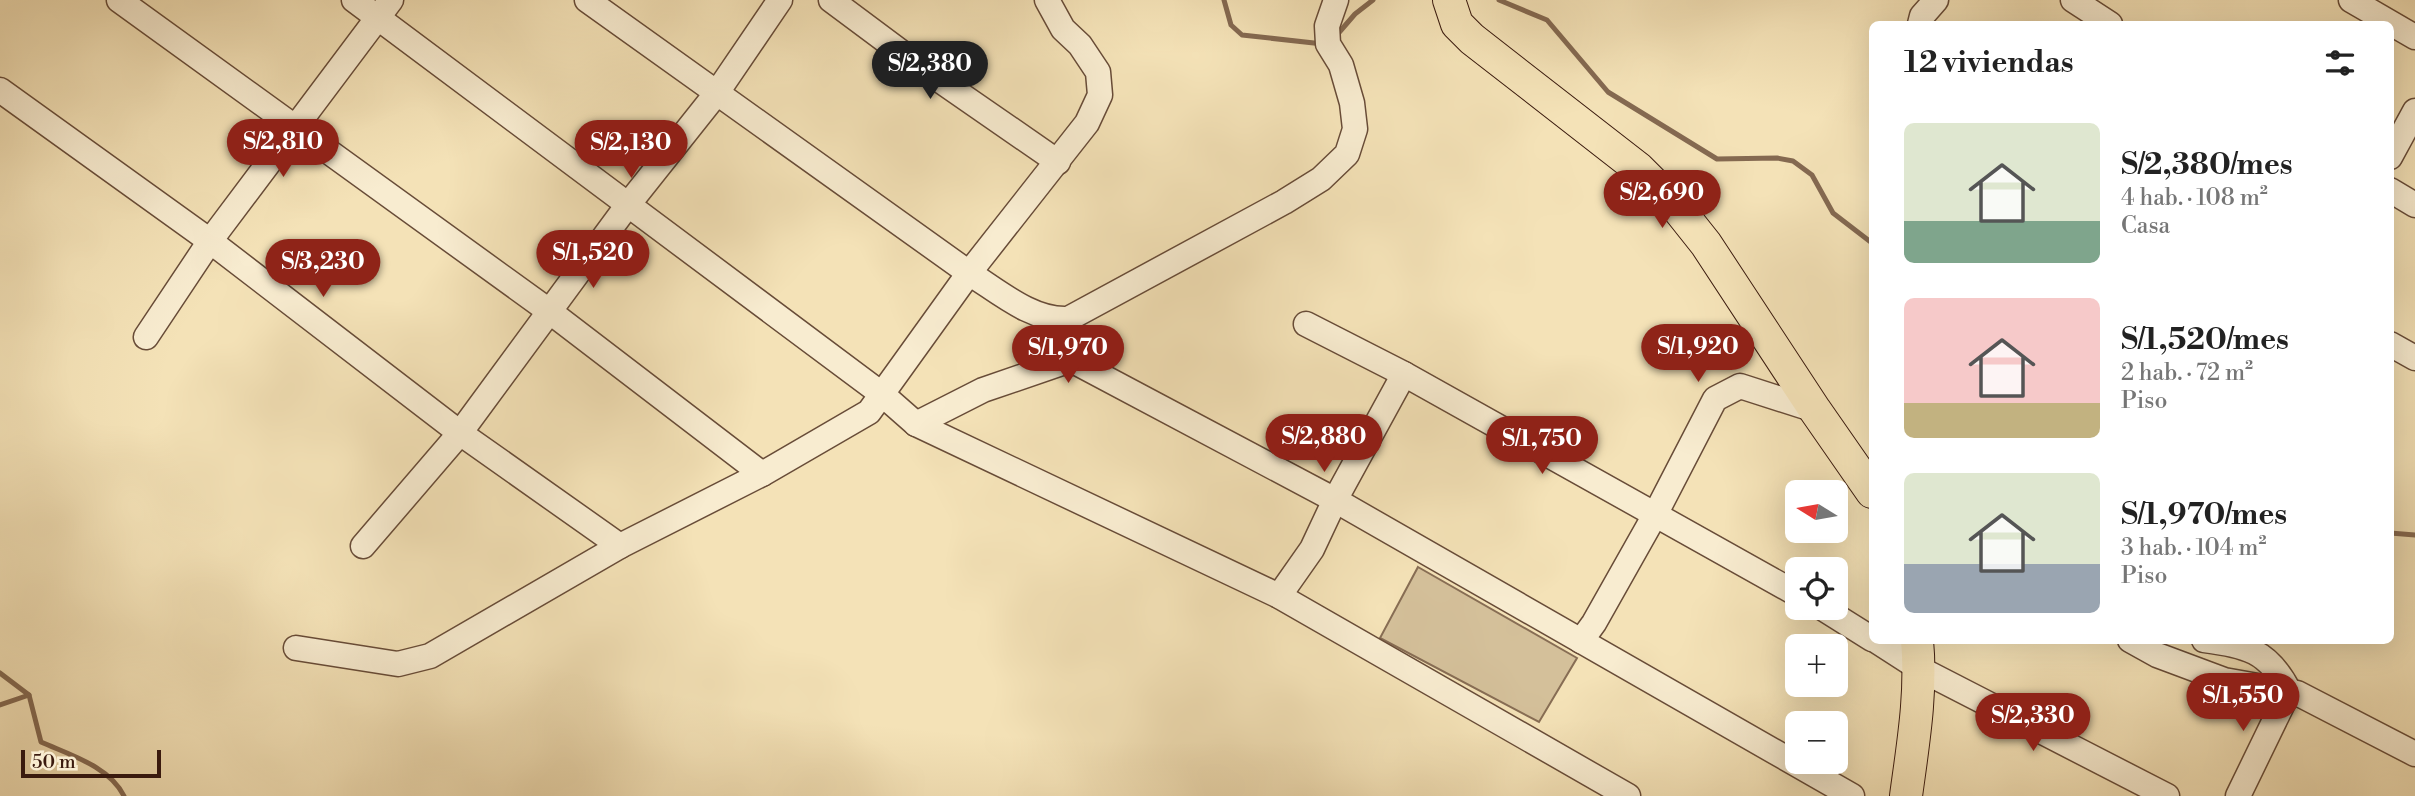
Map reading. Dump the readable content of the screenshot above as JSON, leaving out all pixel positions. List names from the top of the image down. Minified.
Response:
{"scale_bar":"50 m","north":"left","page":{"heading":"12 viviendas","price":["S/2,380","S/2,810","S/2,130","S/2,690","S/1,520","S/3,230","S/1,920","S/1,970","S/2,880","S/1,750","S/1,550","S/2,330"],"list":[{"name":"S/2,380/mes","note":"4 hab. · 108 m² · Casa"},{"name":"S/1,520/mes","note":"2 hab. · 72 m² · Piso"},{"name":"S/1,970/mes","note":"3 hab. · 104 m² · Piso"}],"map_buttons":["+","−"],"scale":"50 m"}}
